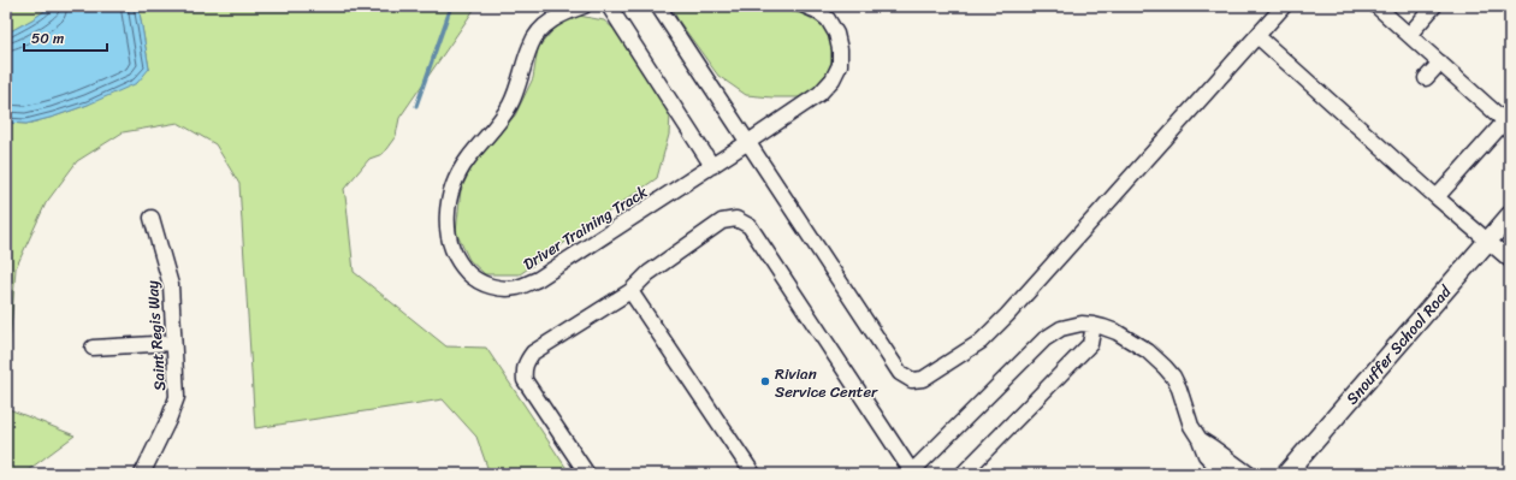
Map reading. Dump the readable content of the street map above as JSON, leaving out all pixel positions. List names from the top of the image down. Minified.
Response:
{"streets":{"main road":["Snouffer School Road"],"street":["Driver Training Track","Saint Regis Way"]},"places":["Rivian Service Center"],"scale_bar":"50 m"}
